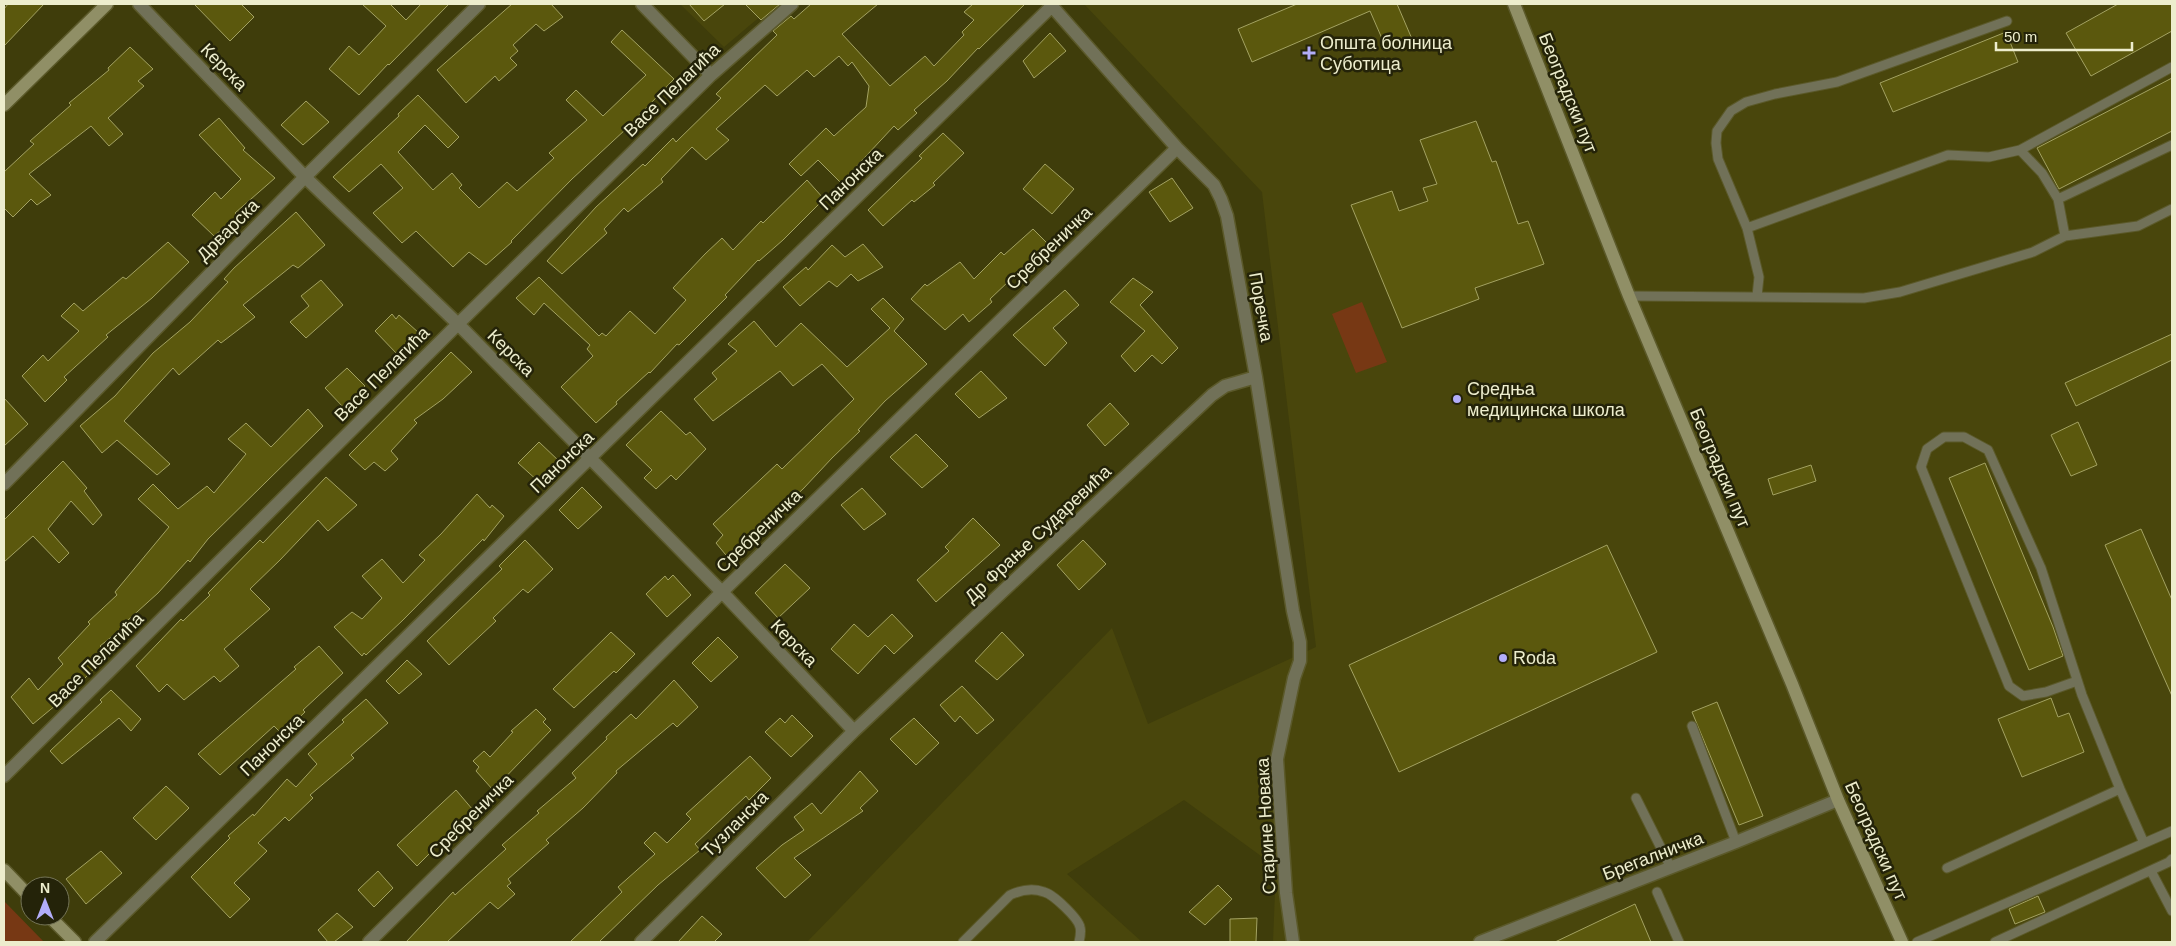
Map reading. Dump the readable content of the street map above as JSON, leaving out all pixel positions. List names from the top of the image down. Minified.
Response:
{"streets":{"main road":["Београдски пут"],"street":["Керска","Васе Пелагића","Панонска","Дрварска","Сребреничка","Поречка","Др Фрање Сударевића","Тузланска","Старине Новака","Брегалничка"]},"crossings":[["Керска","Васе Пелагића"],["Керска","Панонска"],["Керска","Дрварска"],["Керска","Сребреничка"],["Керска","Др Фрање Сударевића"],["Керска","Тузланска"],["Београдски пут","Брегалничка"],["Панонска","Поречка"],["Сребреничка","Поречка"],["Поречка","Др Фрање Сударевића"],["Поречка","Старине Новака"],["Др Фрање Сударевића","Тузланска"]],"places":{"health":["Општа болница Суботица"],"other":["Средња медицинска школа","Roda"]},"scale_bar":"50 m","north":"top"}
